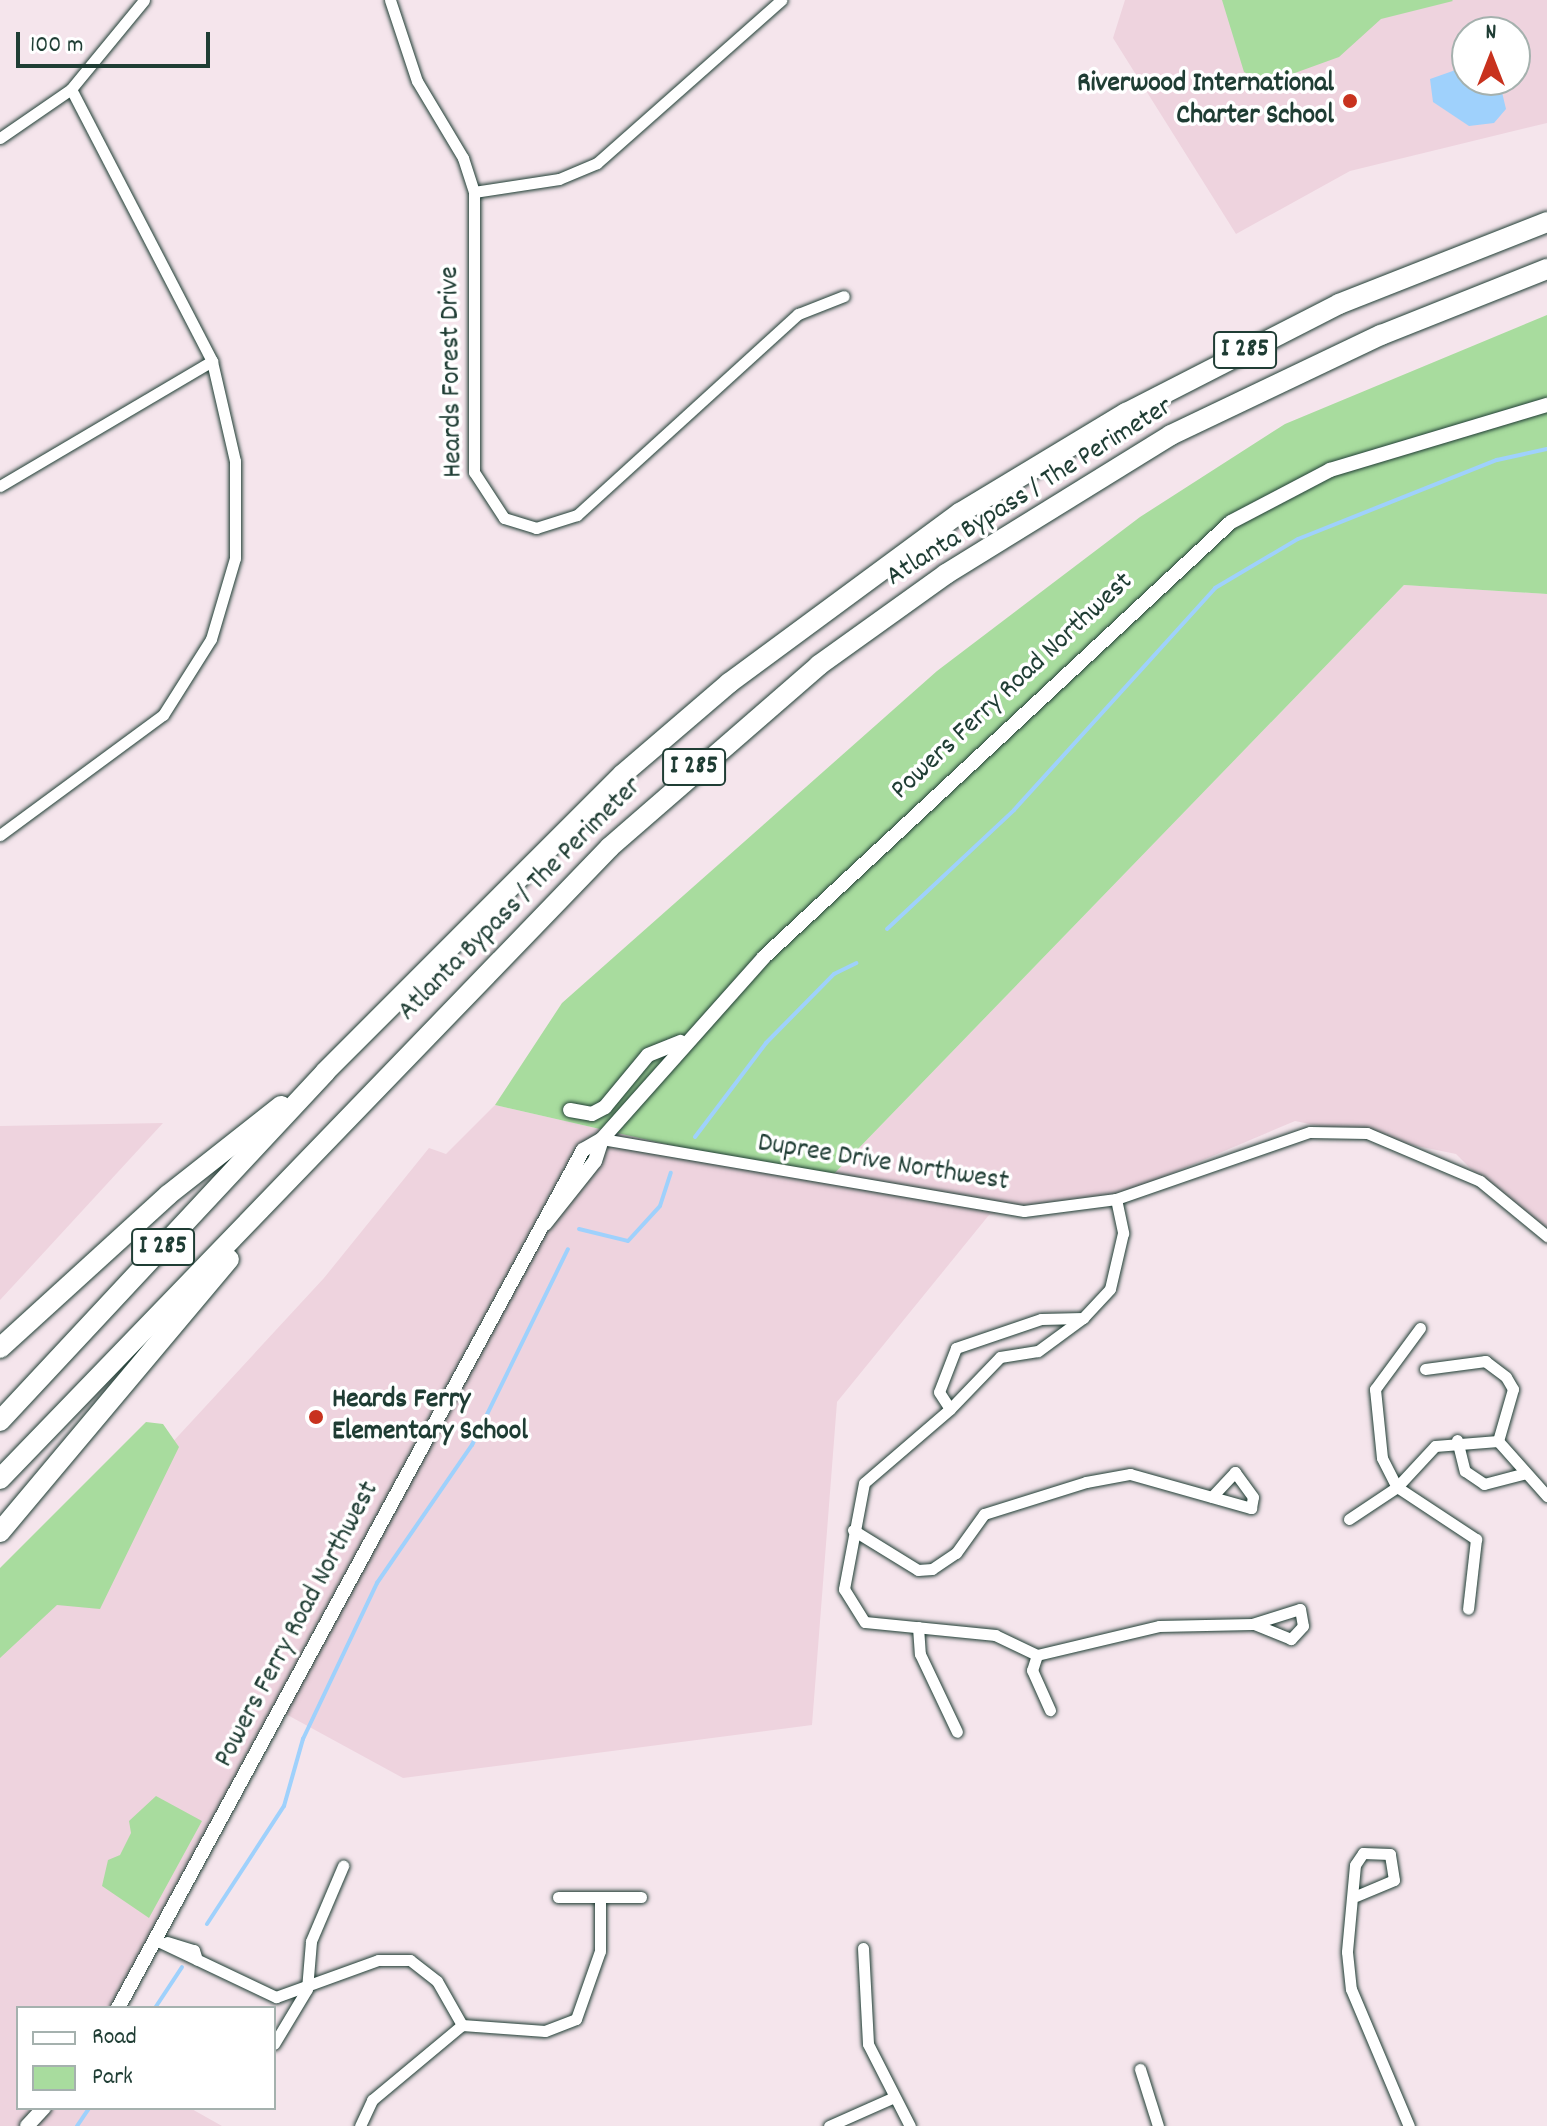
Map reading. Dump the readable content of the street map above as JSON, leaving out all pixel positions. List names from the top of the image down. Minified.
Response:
{"streets":{"highway":["I 285","Atlanta Bypass / The Perimeter"],"street":["Heards Forest Drive","Powers Ferry Road Northwest","Dupree Drive Northwest"]},"crossings":[["Powers Ferry Road Northwest","Dupree Drive Northwest"]],"places":["Riverwood International Charter School","Heards Ferry Elementary School"],"legend":["Road","Park"],"scale_bar":"100 m","north":"top"}
